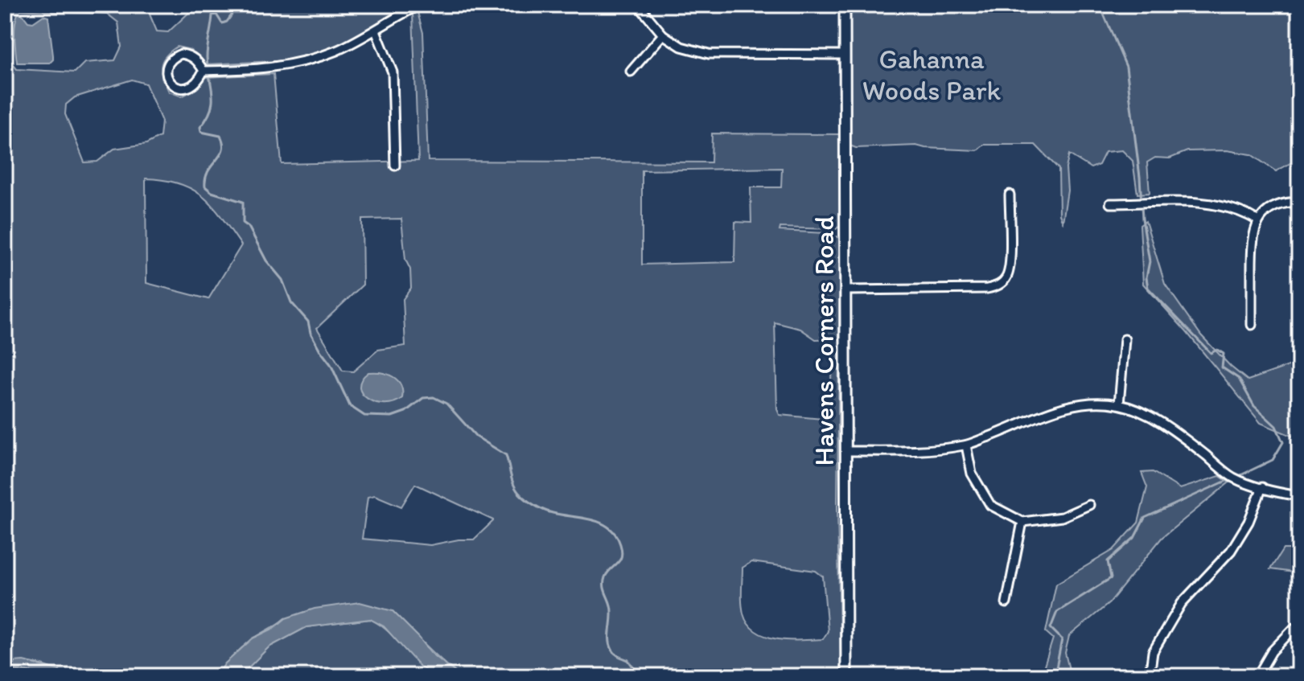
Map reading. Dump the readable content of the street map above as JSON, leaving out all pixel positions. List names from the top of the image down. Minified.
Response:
{"streets":{"main road":["Havens Corners Road"]},"parks":["Gahanna Woods Park"]}
